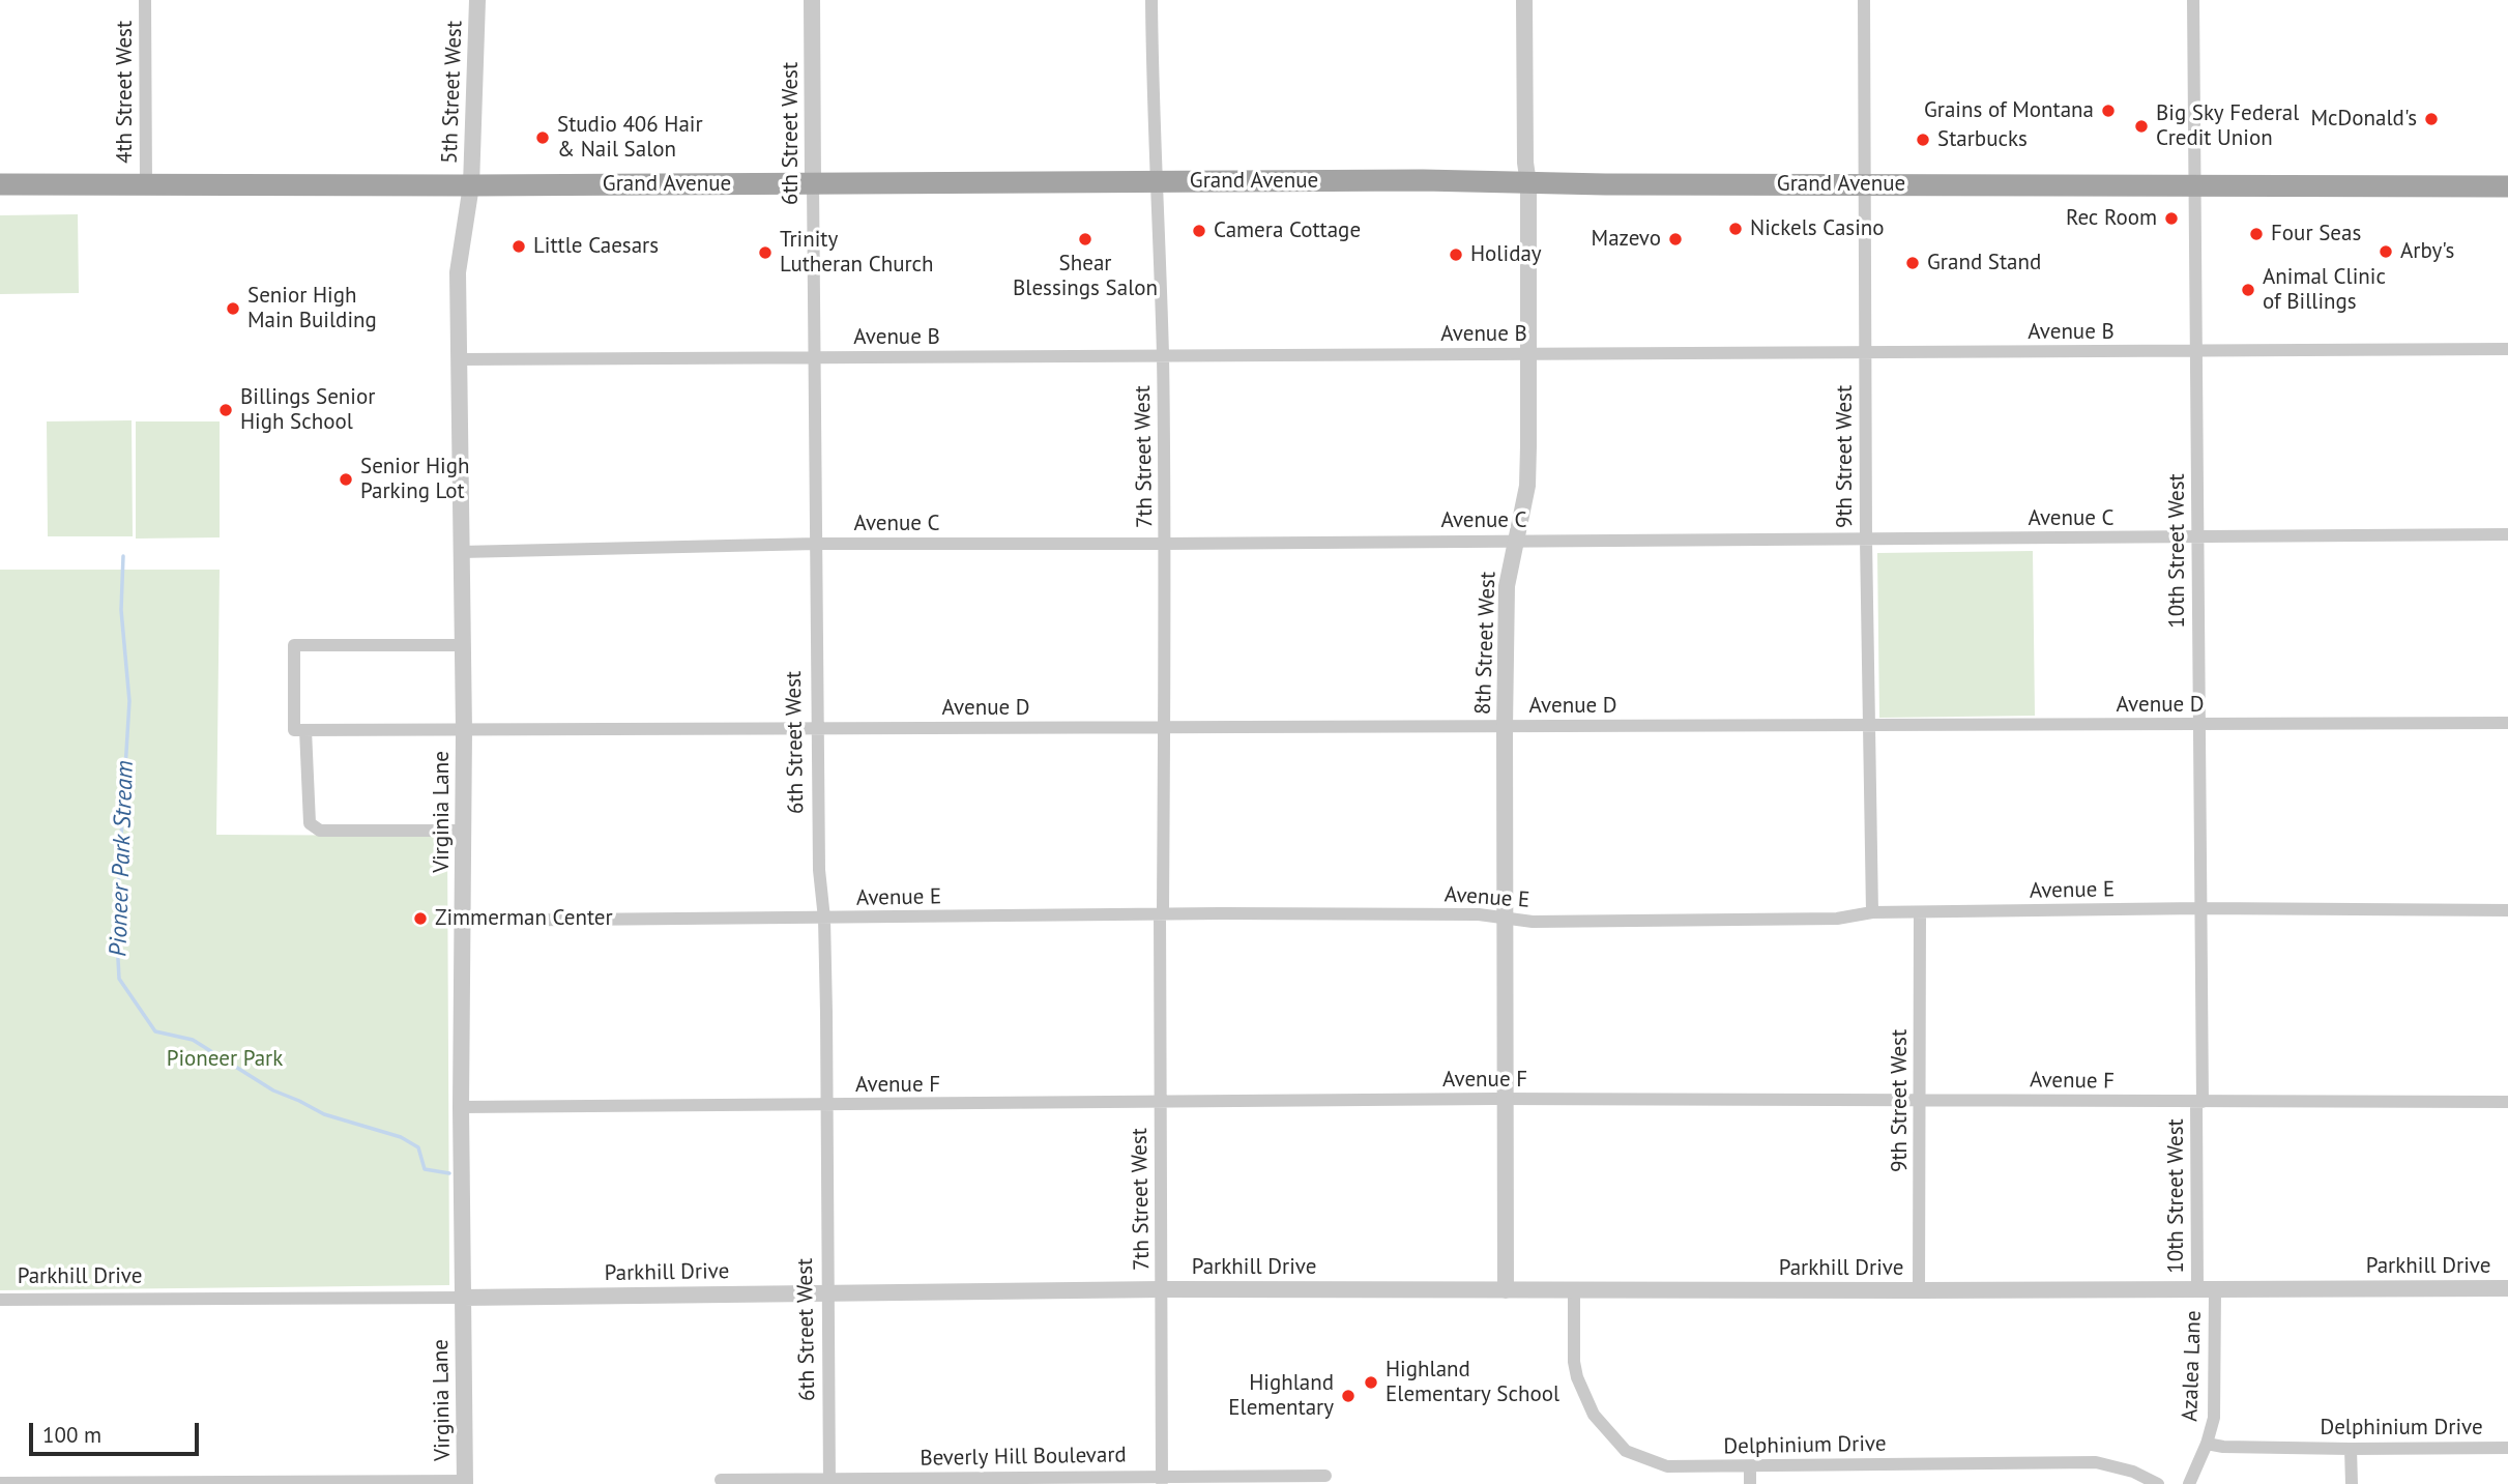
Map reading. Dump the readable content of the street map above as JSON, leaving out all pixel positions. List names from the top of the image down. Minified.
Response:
{"streets":{"main road":["Grand Avenue"],"street":["4th Street West","5th Street West","6th Street West","Avenue B","7th Street West","9th Street West","Avenue C","10th Street West","8th Street West","Avenue D","Virginia Lane","Avenue E","Avenue F","Parkhill Drive","Azalea Lane","Delphinium Drive","Beverly Hill Boulevard"]},"crossings":[["4th Street West","Grand Avenue"],["5th Street West","Grand Avenue"],["5th Street West","Virginia Lane"],["6th Street West","Grand Avenue"],["6th Street West","Avenue B"],["6th Street West","Avenue C"],["6th Street West","Avenue D"],["6th Street West","Avenue E"],["6th Street West","Avenue F"],["6th Street West","Parkhill Drive"],["6th Street West","Beverly Hill Boulevard"],["Grand Avenue","7th Street West"],["Grand Avenue","9th Street West"],["Grand Avenue","10th Street West"],["Grand Avenue","8th Street West"],["Grand Avenue","Virginia Lane"],["Avenue B","7th Street West"],["Avenue B","9th Street West"],["Avenue B","10th Street West"],["Avenue B","8th Street West"],["Avenue B","Virginia Lane"],["7th Street West","Avenue C"],["7th Street West","Avenue D"],["7th Street West","Avenue E"],["7th Street West","Avenue F"],["7th Street West","Parkhill Drive"],["7th Street West","Beverly Hill Boulevard"],["9th Street West","Avenue C"],["9th Street West","Avenue D"],["9th Street West","Avenue E"],["9th Street West","Avenue F"],["9th Street West","Parkhill Drive"],["Avenue C","10th Street West"],["Avenue C","8th Street West"],["Avenue C","Virginia Lane"],["10th Street West","Avenue D"],["10th Street West","Avenue E"],["10th Street West","Avenue F"],["10th Street West","Parkhill Drive"],["8th Street West","Avenue D"],["8th Street West","Avenue E"],["8th Street West","Avenue F"],["8th Street West","Parkhill Drive"],["Avenue D","Virginia Lane"],["Virginia Lane","Avenue E"],["Virginia Lane","Avenue F"],["Virginia Lane","Parkhill Drive"],["Parkhill Drive","Azalea Lane"],["Parkhill Drive","Delphinium Drive"],["Azalea Lane","Delphinium Drive"]],"water":["Pioneer Park Stream"],"parks":["Pioneer Park"],"places":["Grains of Montana","McDonald's","Big Sky Federal Credit Union","Studio 406 Hair & Nail Salon","Starbucks","Rec Room","Nickels Casino","Camera Cottage","Four Seas","Shear Blessings Salon","Mazevo","Little Caesars","Arby's","Trinity Lutheran Church","Holiday","Grand Stand","Animal Clinic of Billings","Senior High Main Building","Billings Senior High School","Senior High Parking Lot","Zimmerman Center","Highland Elementary School","Highland Elementary"],"scale_bar":"100 m"}
